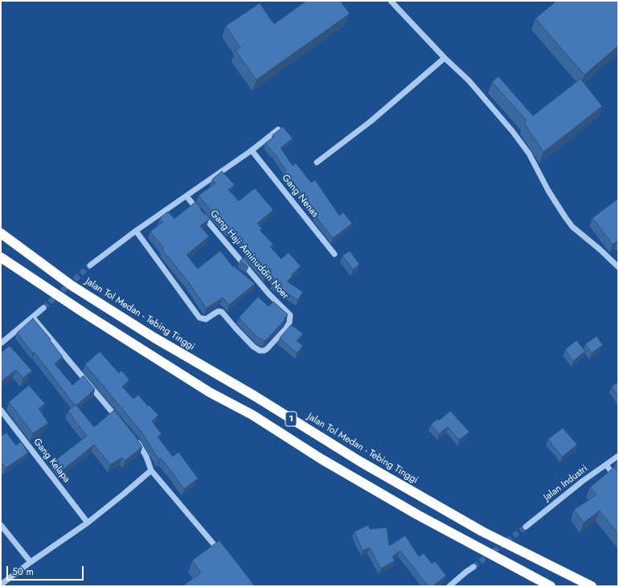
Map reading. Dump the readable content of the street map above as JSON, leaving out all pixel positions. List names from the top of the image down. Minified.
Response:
{"streets":{"highway":["Jalan Tol Medan - Tebing Tinggi","1"],"street":["Gang Nenas","Gang Haji Aminuddin Noer","Gang Kelapa","Jalan Industri"]},"scale_bar":"50 m"}
